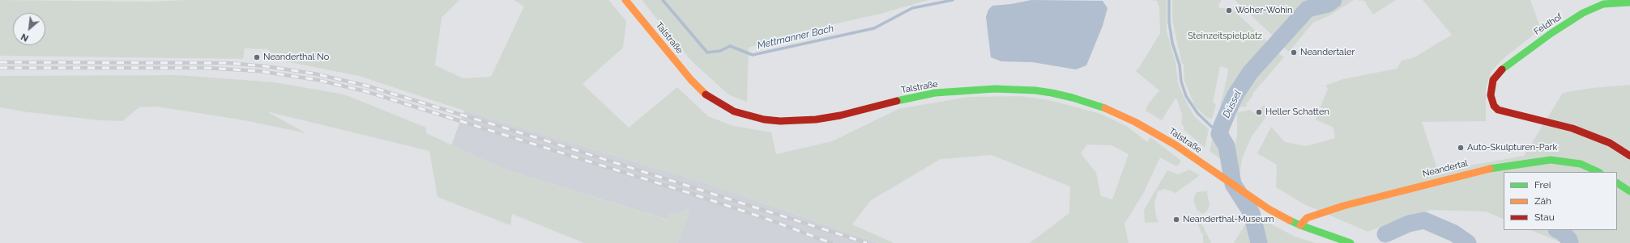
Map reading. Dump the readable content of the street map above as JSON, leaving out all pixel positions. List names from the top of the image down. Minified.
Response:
{"streets":{"main road":["Feldhof","Talstraße","Neandertal"]},"crossings":[["Talstraße","Neandertal"]],"water":["Mettmanner Bach","Düssel"],"parks":["Steinzeitspielplatz"],"places":["Woher-Wohin","Neandertaler","Neanderthal No","Heller Schatten","Auto-Skulpturen-Park","Neanderthal-Museum"],"legend":["Frei","Zäh","Stau"],"north":"bottom left"}
